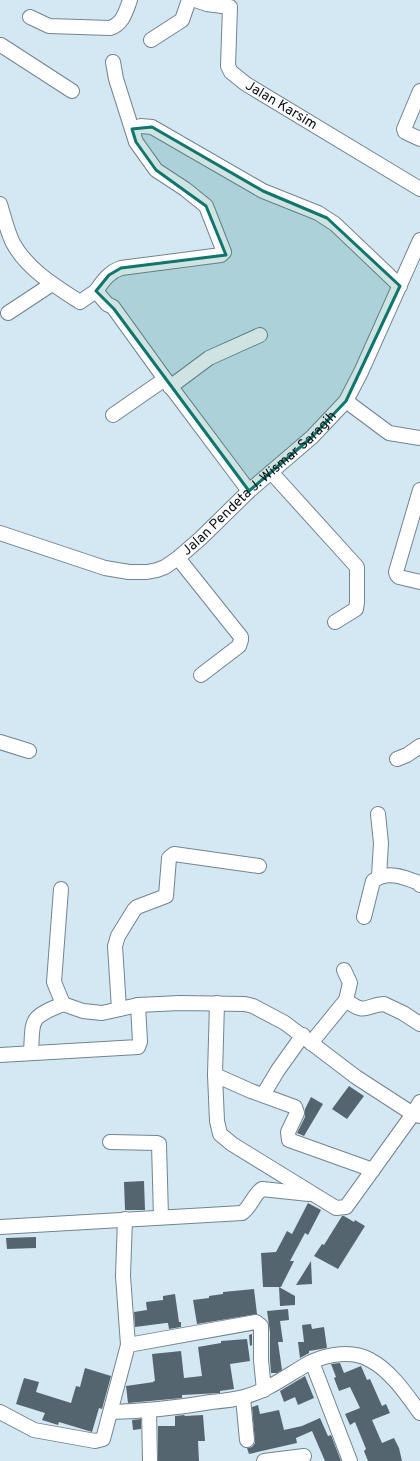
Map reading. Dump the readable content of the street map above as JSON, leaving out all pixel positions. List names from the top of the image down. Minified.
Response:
{"streets":{"street":["Jalan Karsim","Jalan Pendeta J. Wismar Saragih"]}}
